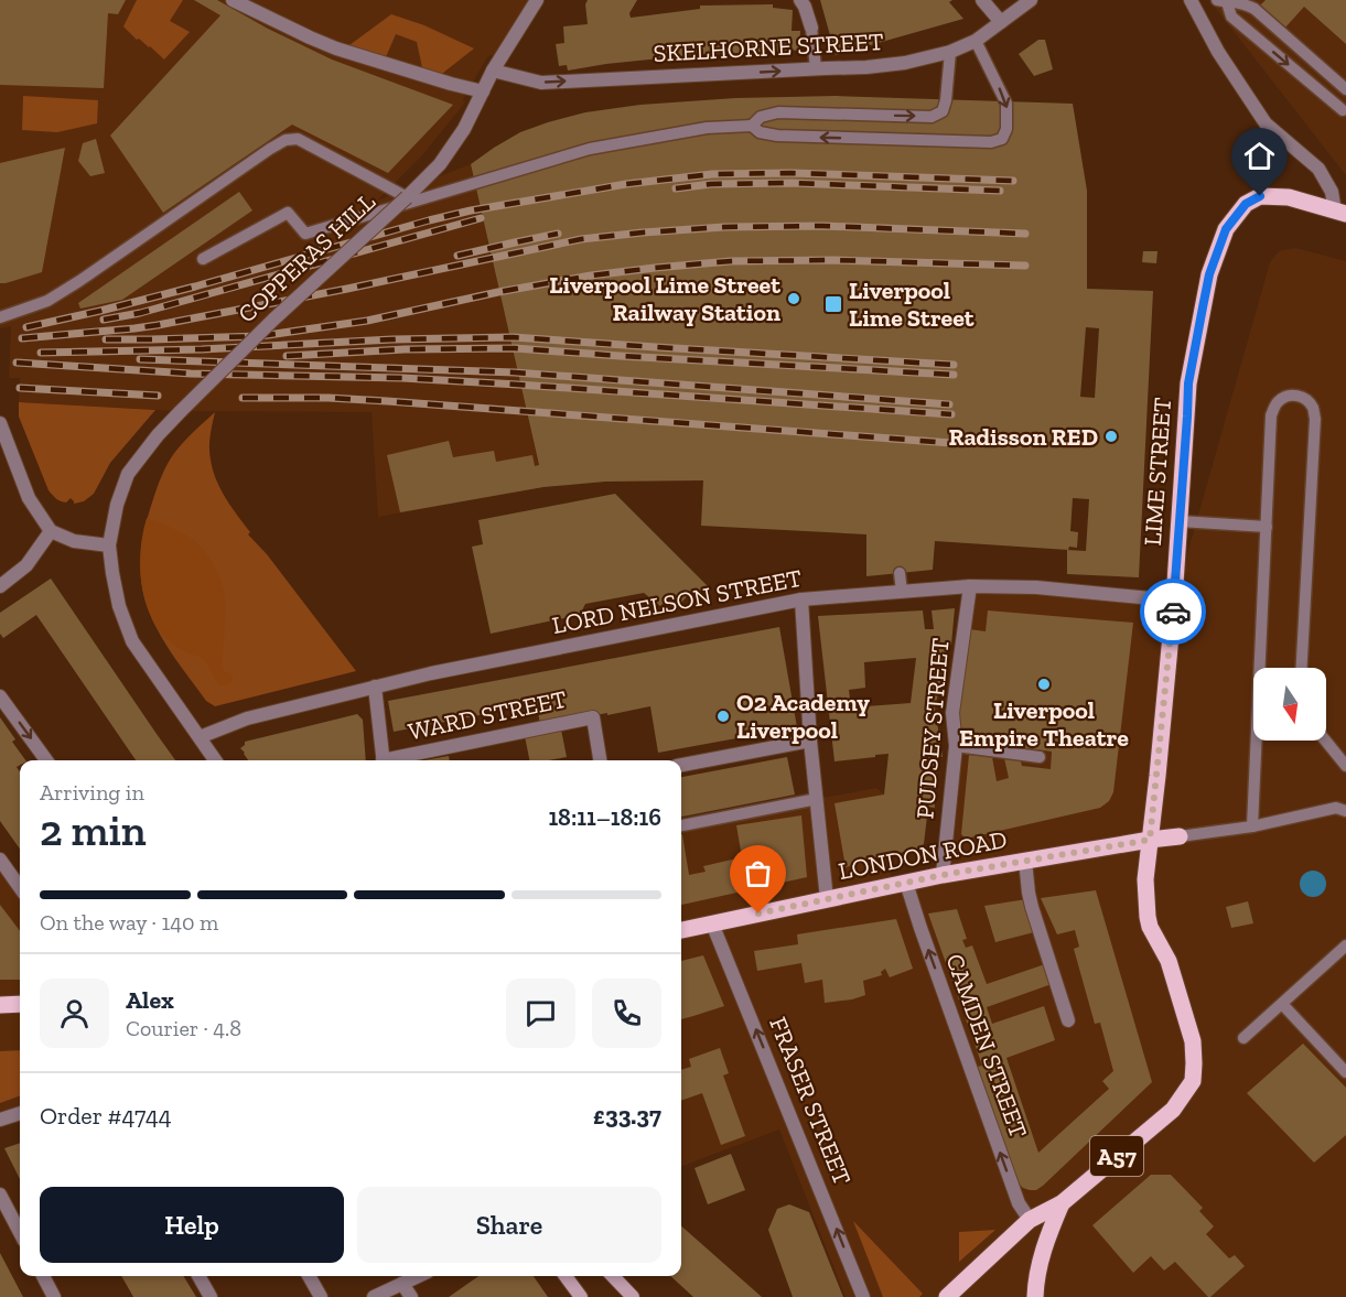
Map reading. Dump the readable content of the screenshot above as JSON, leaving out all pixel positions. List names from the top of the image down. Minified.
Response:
{"streets":{"main road":["LIME STREET","LONDON ROAD","A57"],"street":["SKELHORNE STREET","COPPERAS HILL","LORD NELSON STREET","WARD STREET","PUDSEY STREET","CAMDEN STREET","FRASER STREET"]},"crossings":[["SKELHORNE STREET","COPPERAS HILL"],["COPPERAS HILL","LORD NELSON STREET"],["LIME STREET","LORD NELSON STREET"],["LIME STREET","LONDON ROAD"],["LIME STREET","A57"],["LORD NELSON STREET","PUDSEY STREET"],["PUDSEY STREET","LONDON ROAD"],["LONDON ROAD","CAMDEN STREET"],["LONDON ROAD","FRASER STREET"],["LONDON ROAD","A57"],["CAMDEN STREET","A57"]],"one_way":["SKELHORNE STREET","FRASER STREET"],"places":{"other":["Liverpool Lime Street Railway Station","Radisson RED","Liverpool Empire Theatre","O2 Academy Liverpool"],"transit":["Liverpool Lime Street"]},"north":"bottom","page":{"heading":["2 min","Arriving in","18:11–18:16"],"panel":["Alex","Courier · 4.8","Order #4744","£33.37"],"bar":"On the way · 140 m","buttons":["Help","Share"]}}
